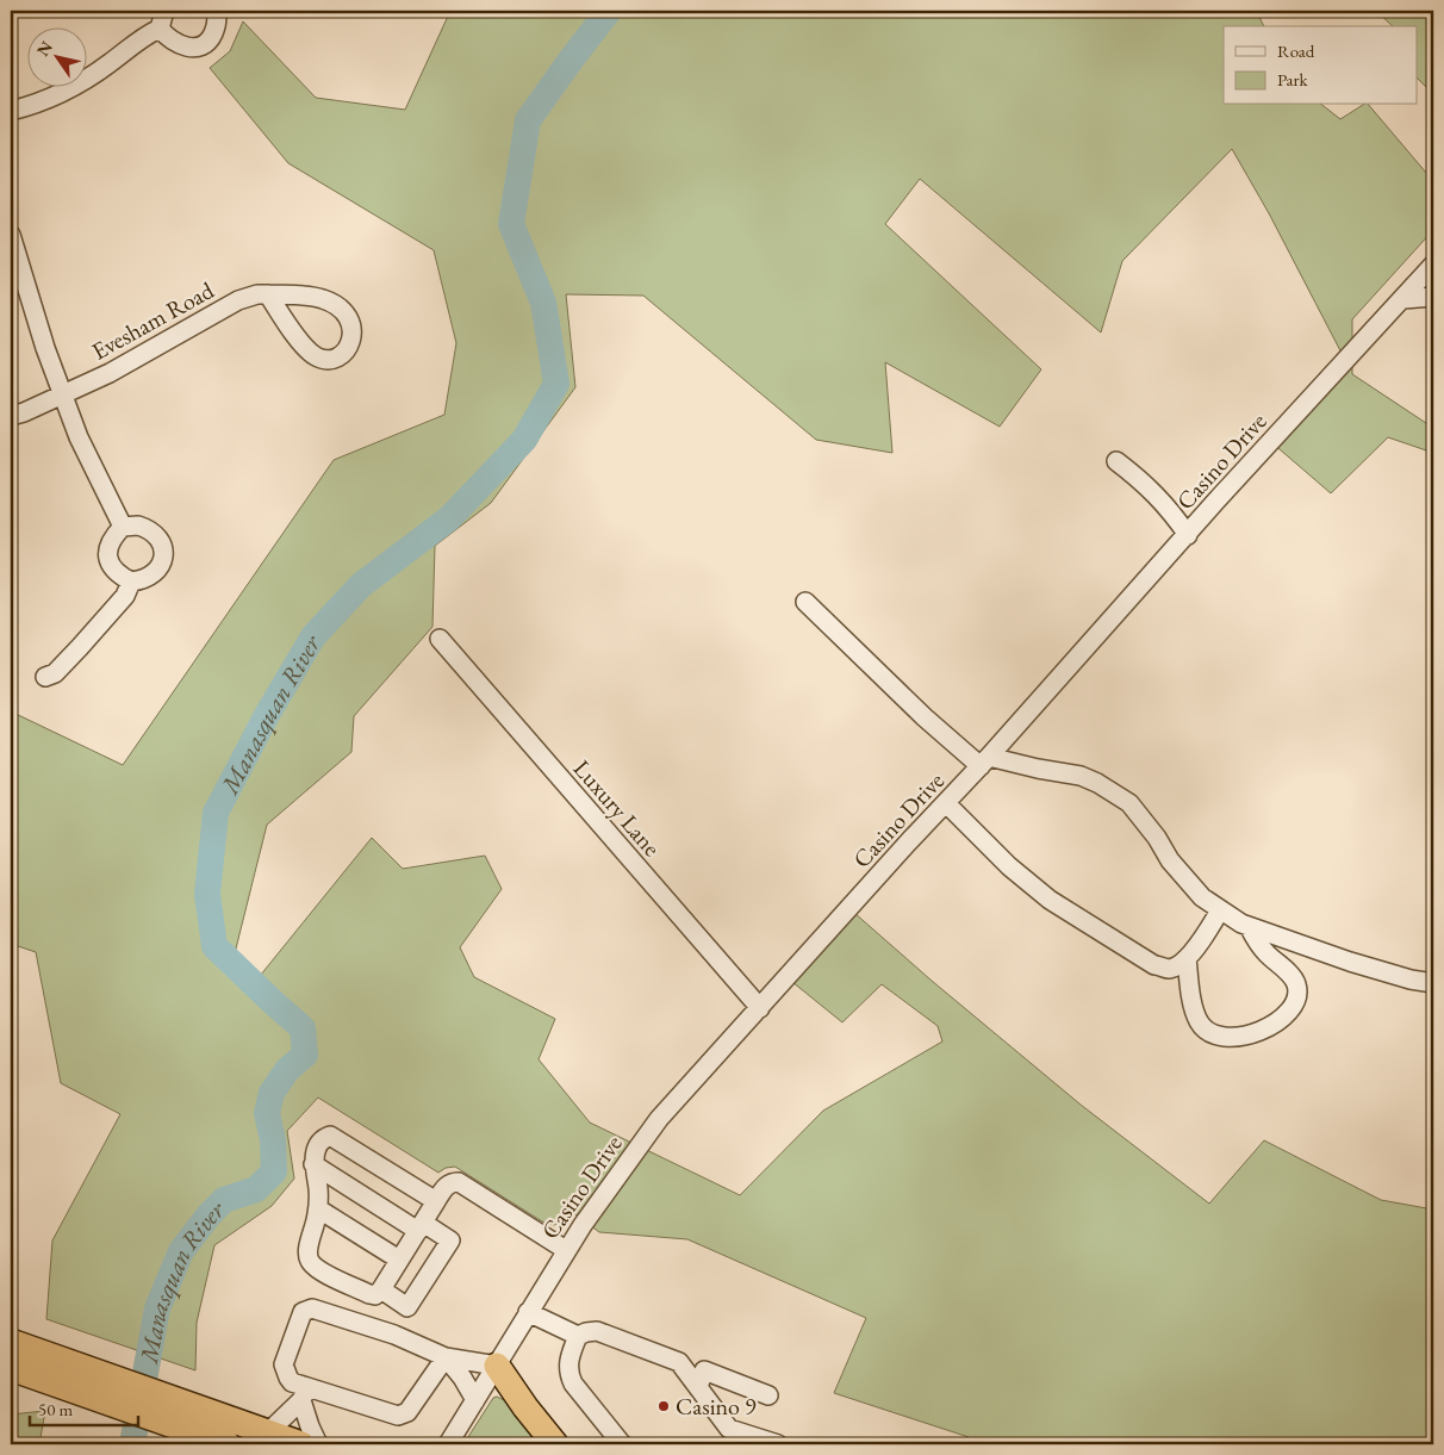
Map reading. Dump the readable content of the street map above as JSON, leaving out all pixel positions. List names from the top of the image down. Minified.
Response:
{"streets":{"street":["Evesham Road","Casino Drive","Luxury Lane"]},"crossings":[["Casino Drive","Luxury Lane"]],"water":["Manasquan River"],"places":["Casino 9"],"legend":["Road","Park"],"scale_bar":"50 m","north":"top left"}
